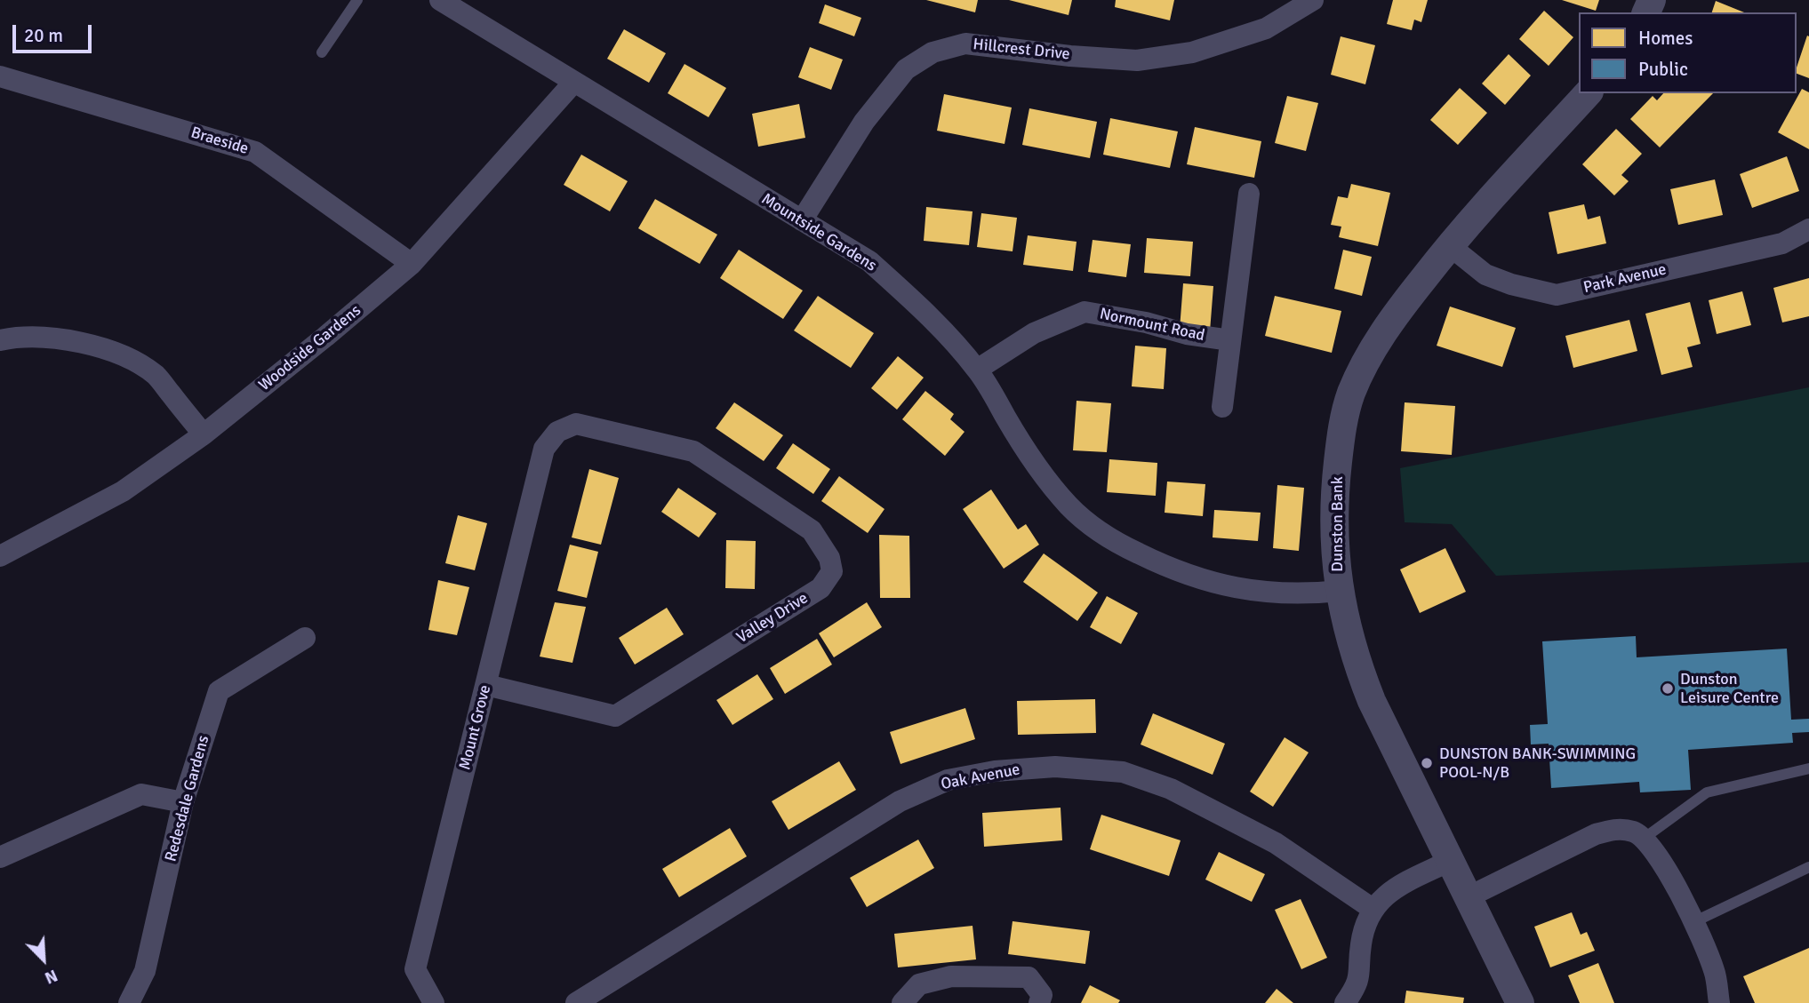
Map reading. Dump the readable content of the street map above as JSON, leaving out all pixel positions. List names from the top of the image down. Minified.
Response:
{"streets":{"street":["Hillcrest Drive","Braeside","Mountside Gardens","Park Avenue","Normount Road","Woodside Gardens","Dunston Bank","Valley Drive","Mount Grove","Oak Avenue","Redesdale Gardens"]},"crossings":[["Hillcrest Drive","Mountside Gardens"],["Braeside","Woodside Gardens"],["Mountside Gardens","Normount Road"],["Mountside Gardens","Woodside Gardens"],["Mountside Gardens","Dunston Bank"],["Park Avenue","Dunston Bank"],["Valley Drive","Mount Grove"]],"places":["Dunston Leisure Centre","DUNSTON BANK-SWIMMING POOL-N/B"],"legend":["Homes","Public"],"scale_bar":"20 m","north":"bottom right"}
